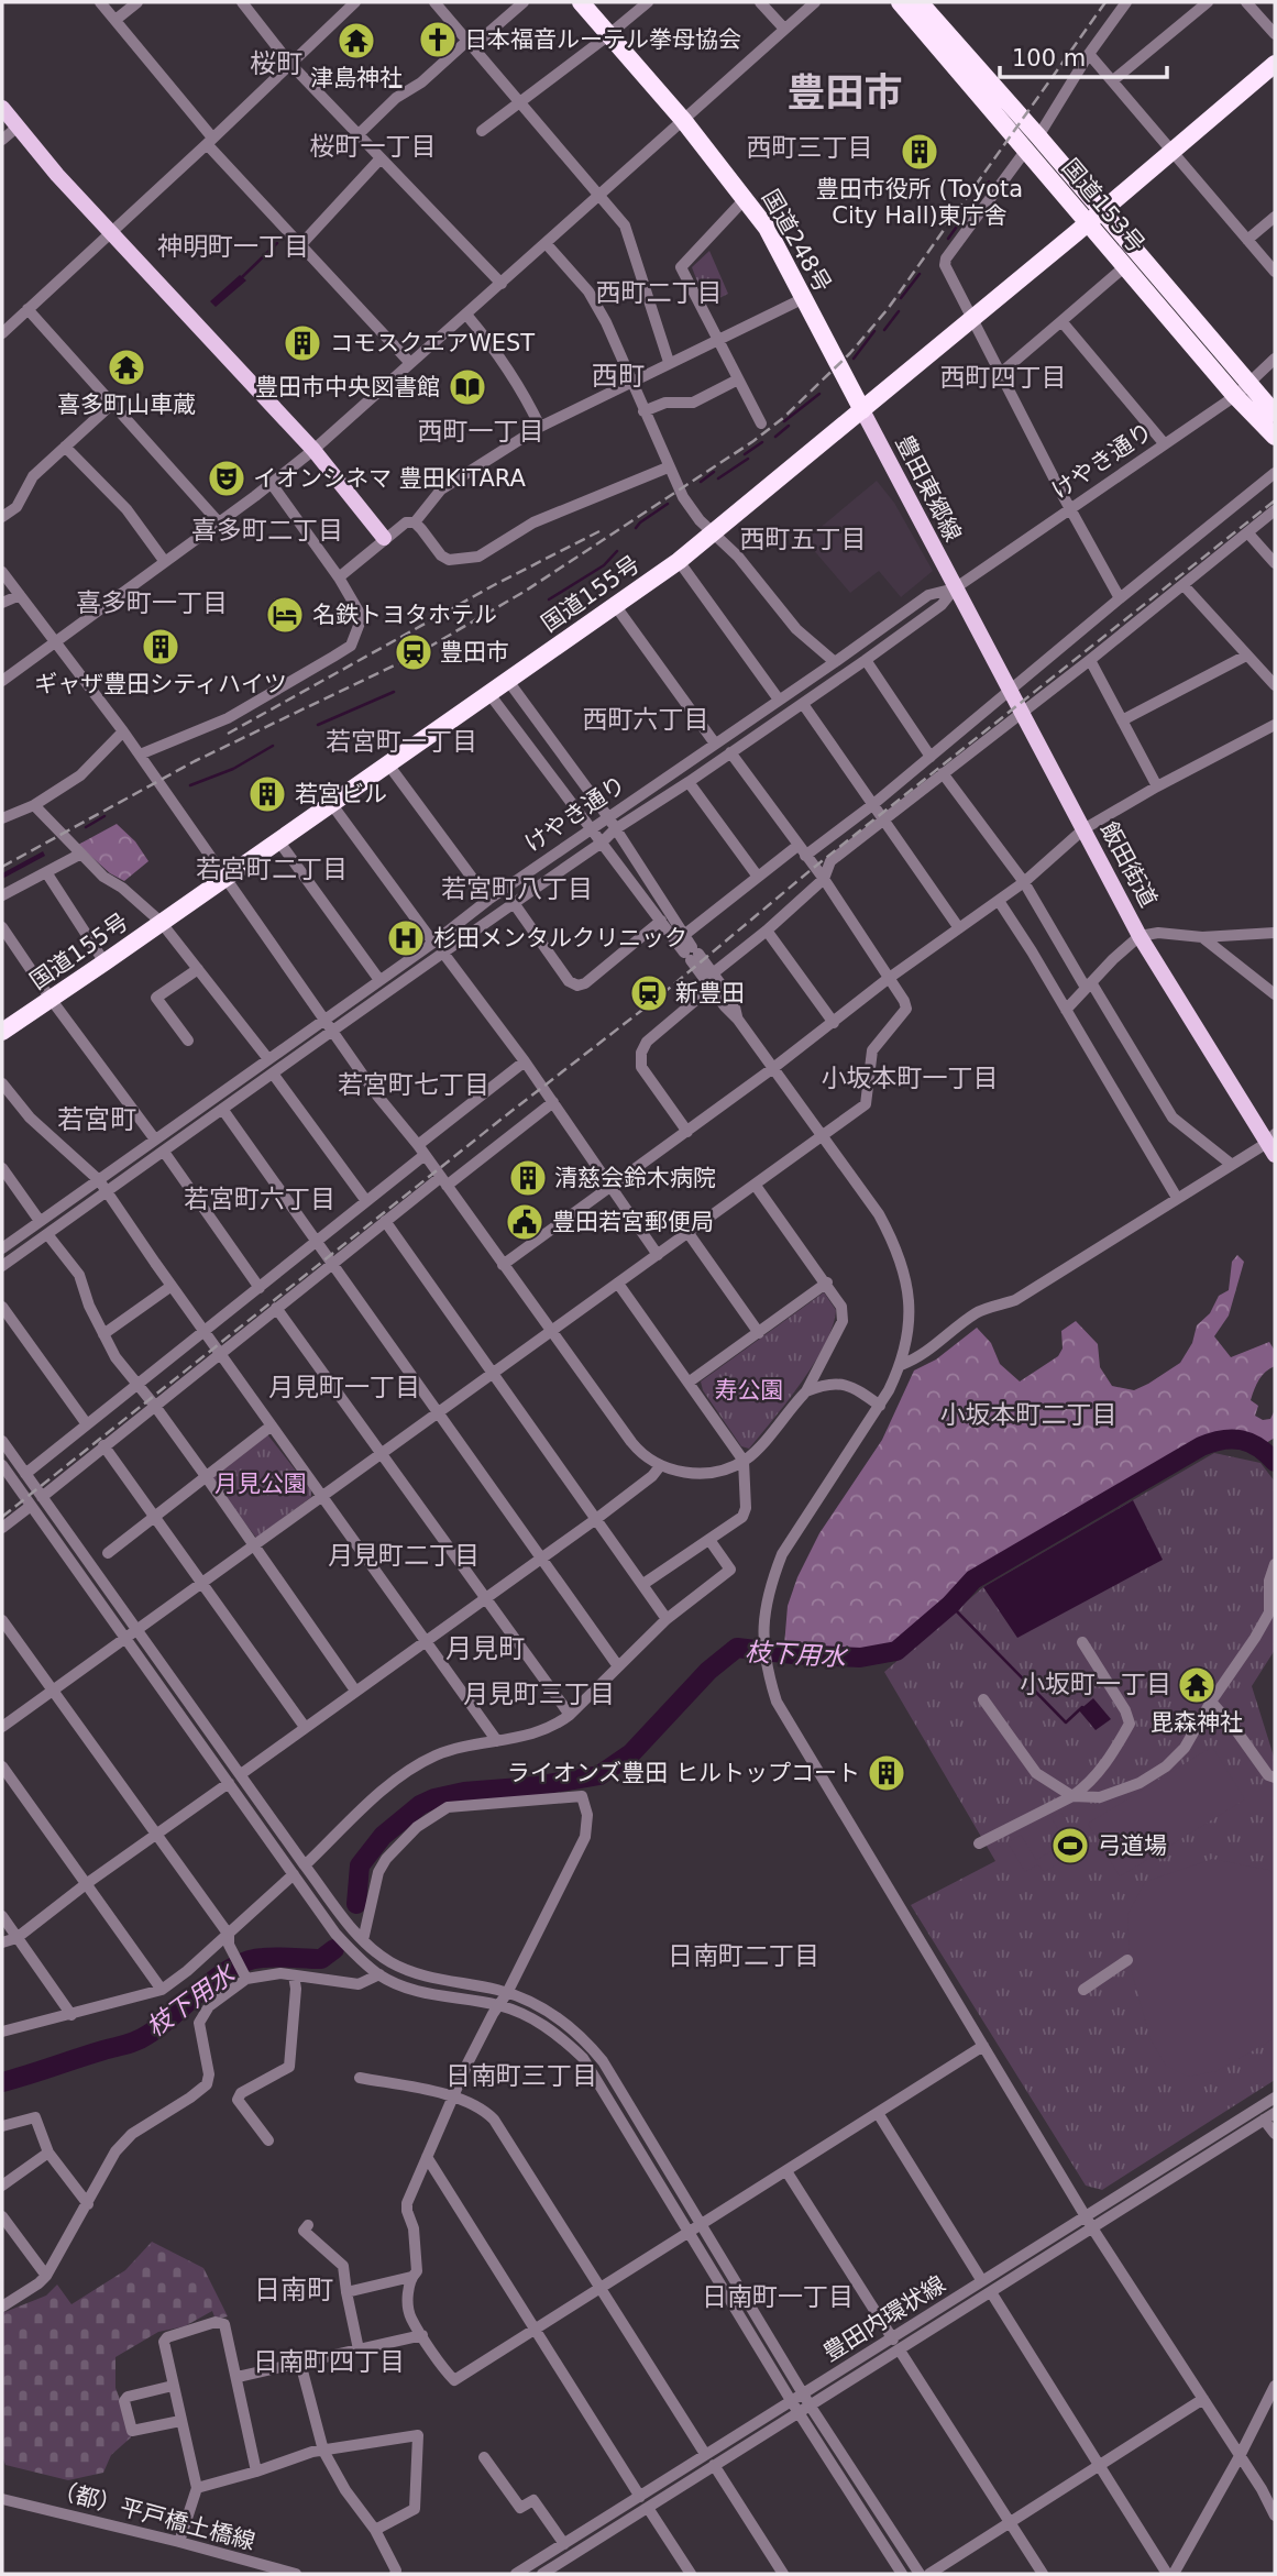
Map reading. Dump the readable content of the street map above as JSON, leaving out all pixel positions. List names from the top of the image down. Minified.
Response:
{"streets":{"highway":["国道153号","国道248号","国道155号"],"main road":["豊田東郷線","飯田街道"],"street":["けやき通り","豊田内環状線","（都）平戸橋土橋線"]},"crossings":[["国道153号","けやき通り"],["国道153号","国道155号"],["国道248号","豊田東郷線"],["国道248号","国道155号"],["けやき通り","豊田東郷線"],["けやき通り","飯田街道"],["豊田東郷線","国道155号"],["豊田東郷線","飯田街道"]],"districts":["桜町","豊田市","桜町一丁目","西町三丁目","神明町一丁目","西町二丁目","西町","西町四丁目","西町一丁目","喜多町二丁目","西町五丁目","喜多町一丁目","西町六丁目","若宮町一丁目","若宮町二丁目","若宮町八丁目","小坂本町一丁目","若宮町七丁目","若宮町","若宮町六丁目","月見町一丁目","小坂本町二丁目","月見町二丁目","月見町","小坂町一丁目","月見町三丁目","日南町二丁目","日南町三丁目","日南町","日南町一丁目","日南町四丁目"],"water":["枝下用水"],"parks":["寿公園","月見公園"],"places":{"church":["日本福音ルーテル拳母協会"],"temple":["津島神社","喜多町山車蔵","毘森神社"],"building":["豊田市役所 (Toyota City Hall)東庁舎","コモスクエアWEST","ギャザ豊田シティハイツ","若宮ビル","清慈会鈴木病院","ライオンズ豊田 ヒルトップコート"],"library":["豊田市中央図書館"],"theatre":["イオンシネマ 豊田KiTARA"],"hotel":["名鉄トヨタホテル"],"station":["豊田市","新豊田"],"hospital":["杉田メンタルクリニック"],"public building":["豊田若宮郵便局"],"sports":["弓道場"]},"scale_bar":"100 m"}
